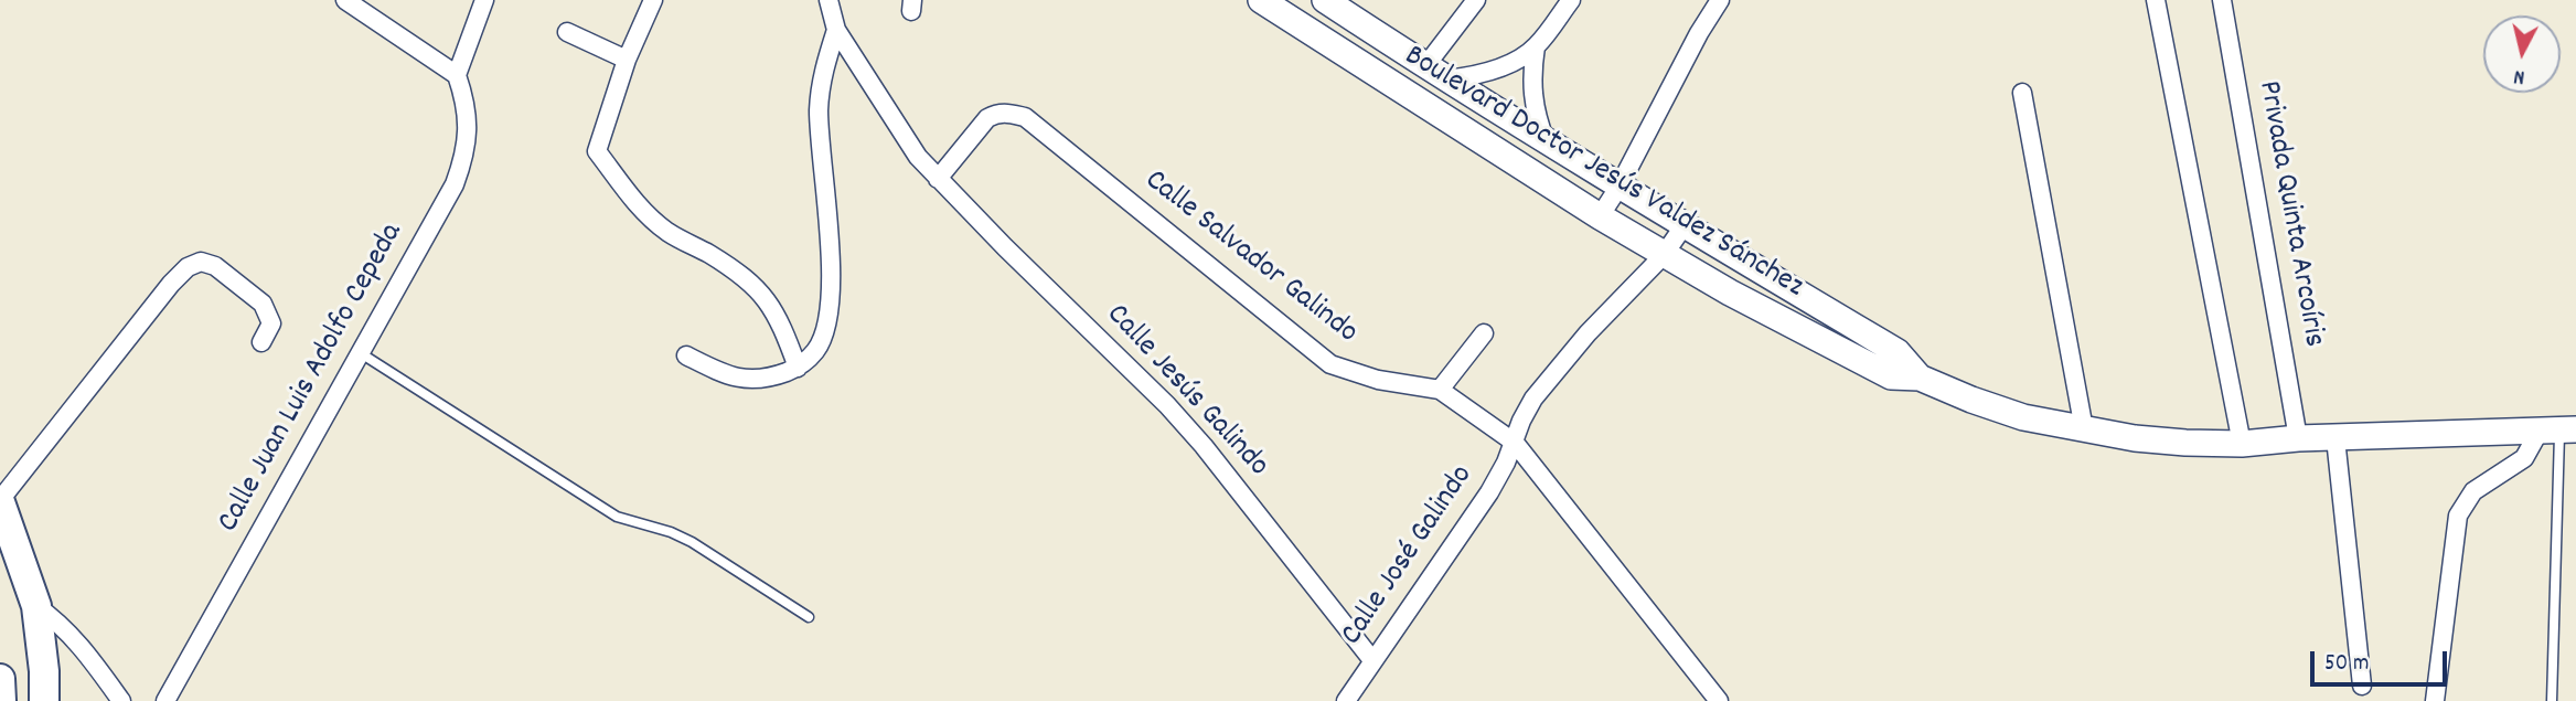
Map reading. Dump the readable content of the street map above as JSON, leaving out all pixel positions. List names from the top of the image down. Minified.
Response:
{"streets":{"main road":["Boulevard Doctor Jesús Valdez Sánchez"],"street":["Privada Quinta Arcoíris","Calle Salvador Galindo","Calle Juan Luis Adolfo Cepeda","Calle Jesús Galindo","Calle José Galindo"]},"crossings":[["Boulevard Doctor Jesús Valdez Sánchez","Privada Quinta Arcoíris"],["Boulevard Doctor Jesús Valdez Sánchez","Calle José Galindo"],["Calle Salvador Galindo","Calle Jesús Galindo"],["Calle Salvador Galindo","Calle José Galindo"],["Calle Jesús Galindo","Calle José Galindo"]],"scale_bar":"50 m","north":"bottom"}
